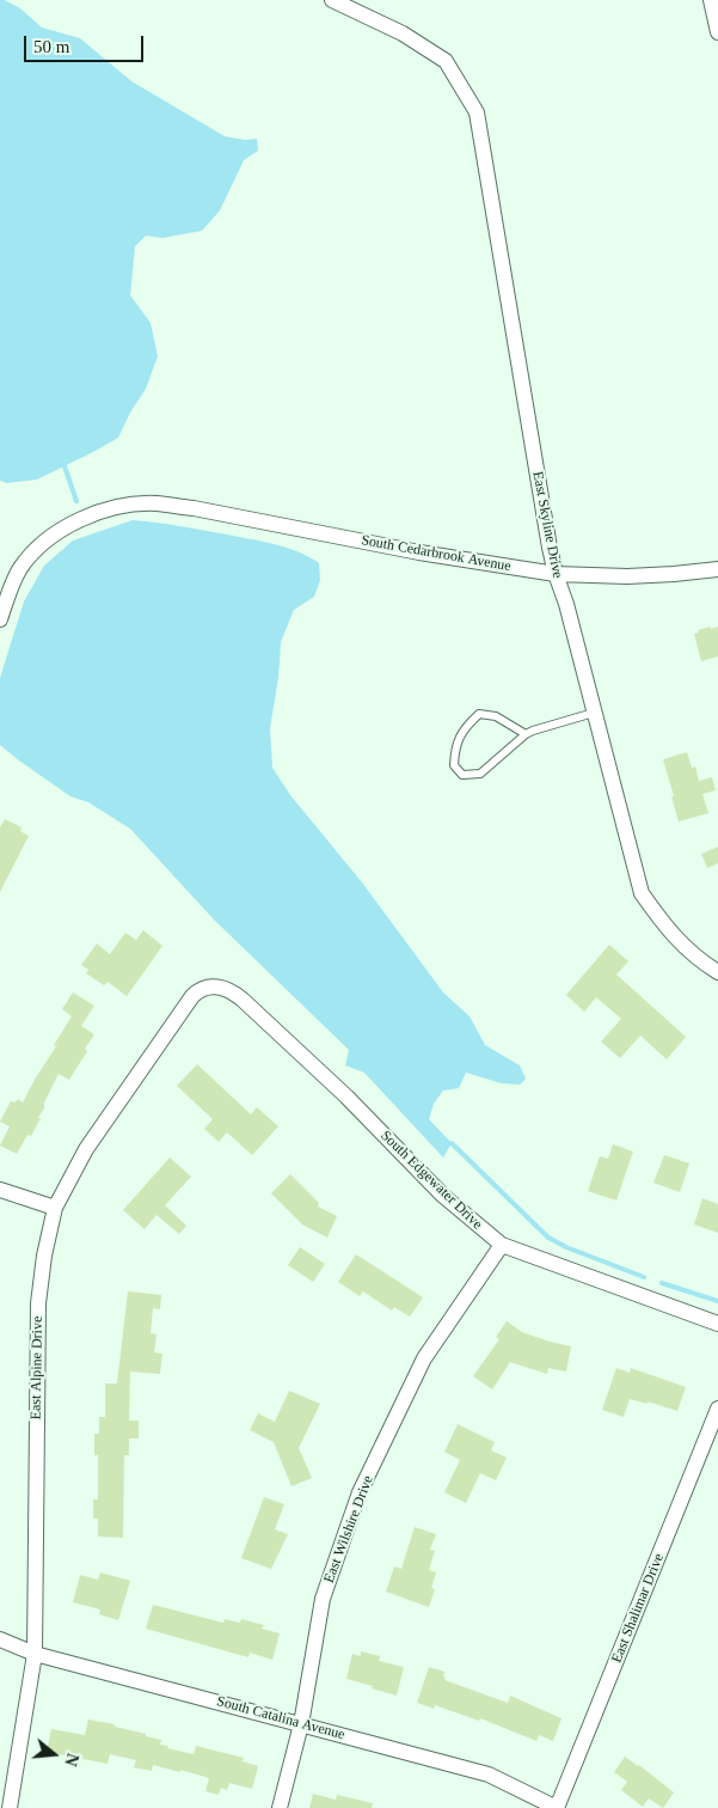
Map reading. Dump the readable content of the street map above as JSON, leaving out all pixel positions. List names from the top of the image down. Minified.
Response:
{"streets":{"street":["East Skyline Drive","South Cedarbrook Avenue","South Edgewater Drive","East Alpine Drive","East Wilshire Drive","East Shalimar Drive","South Catalina Avenue"]},"crossings":[["East Skyline Drive","South Cedarbrook Avenue"],["South Edgewater Drive","East Alpine Drive"],["South Edgewater Drive","East Wilshire Drive"],["East Alpine Drive","South Catalina Avenue"],["East Wilshire Drive","South Catalina Avenue"],["East Shalimar Drive","South Catalina Avenue"]],"scale_bar":"50 m","north":"right"}
